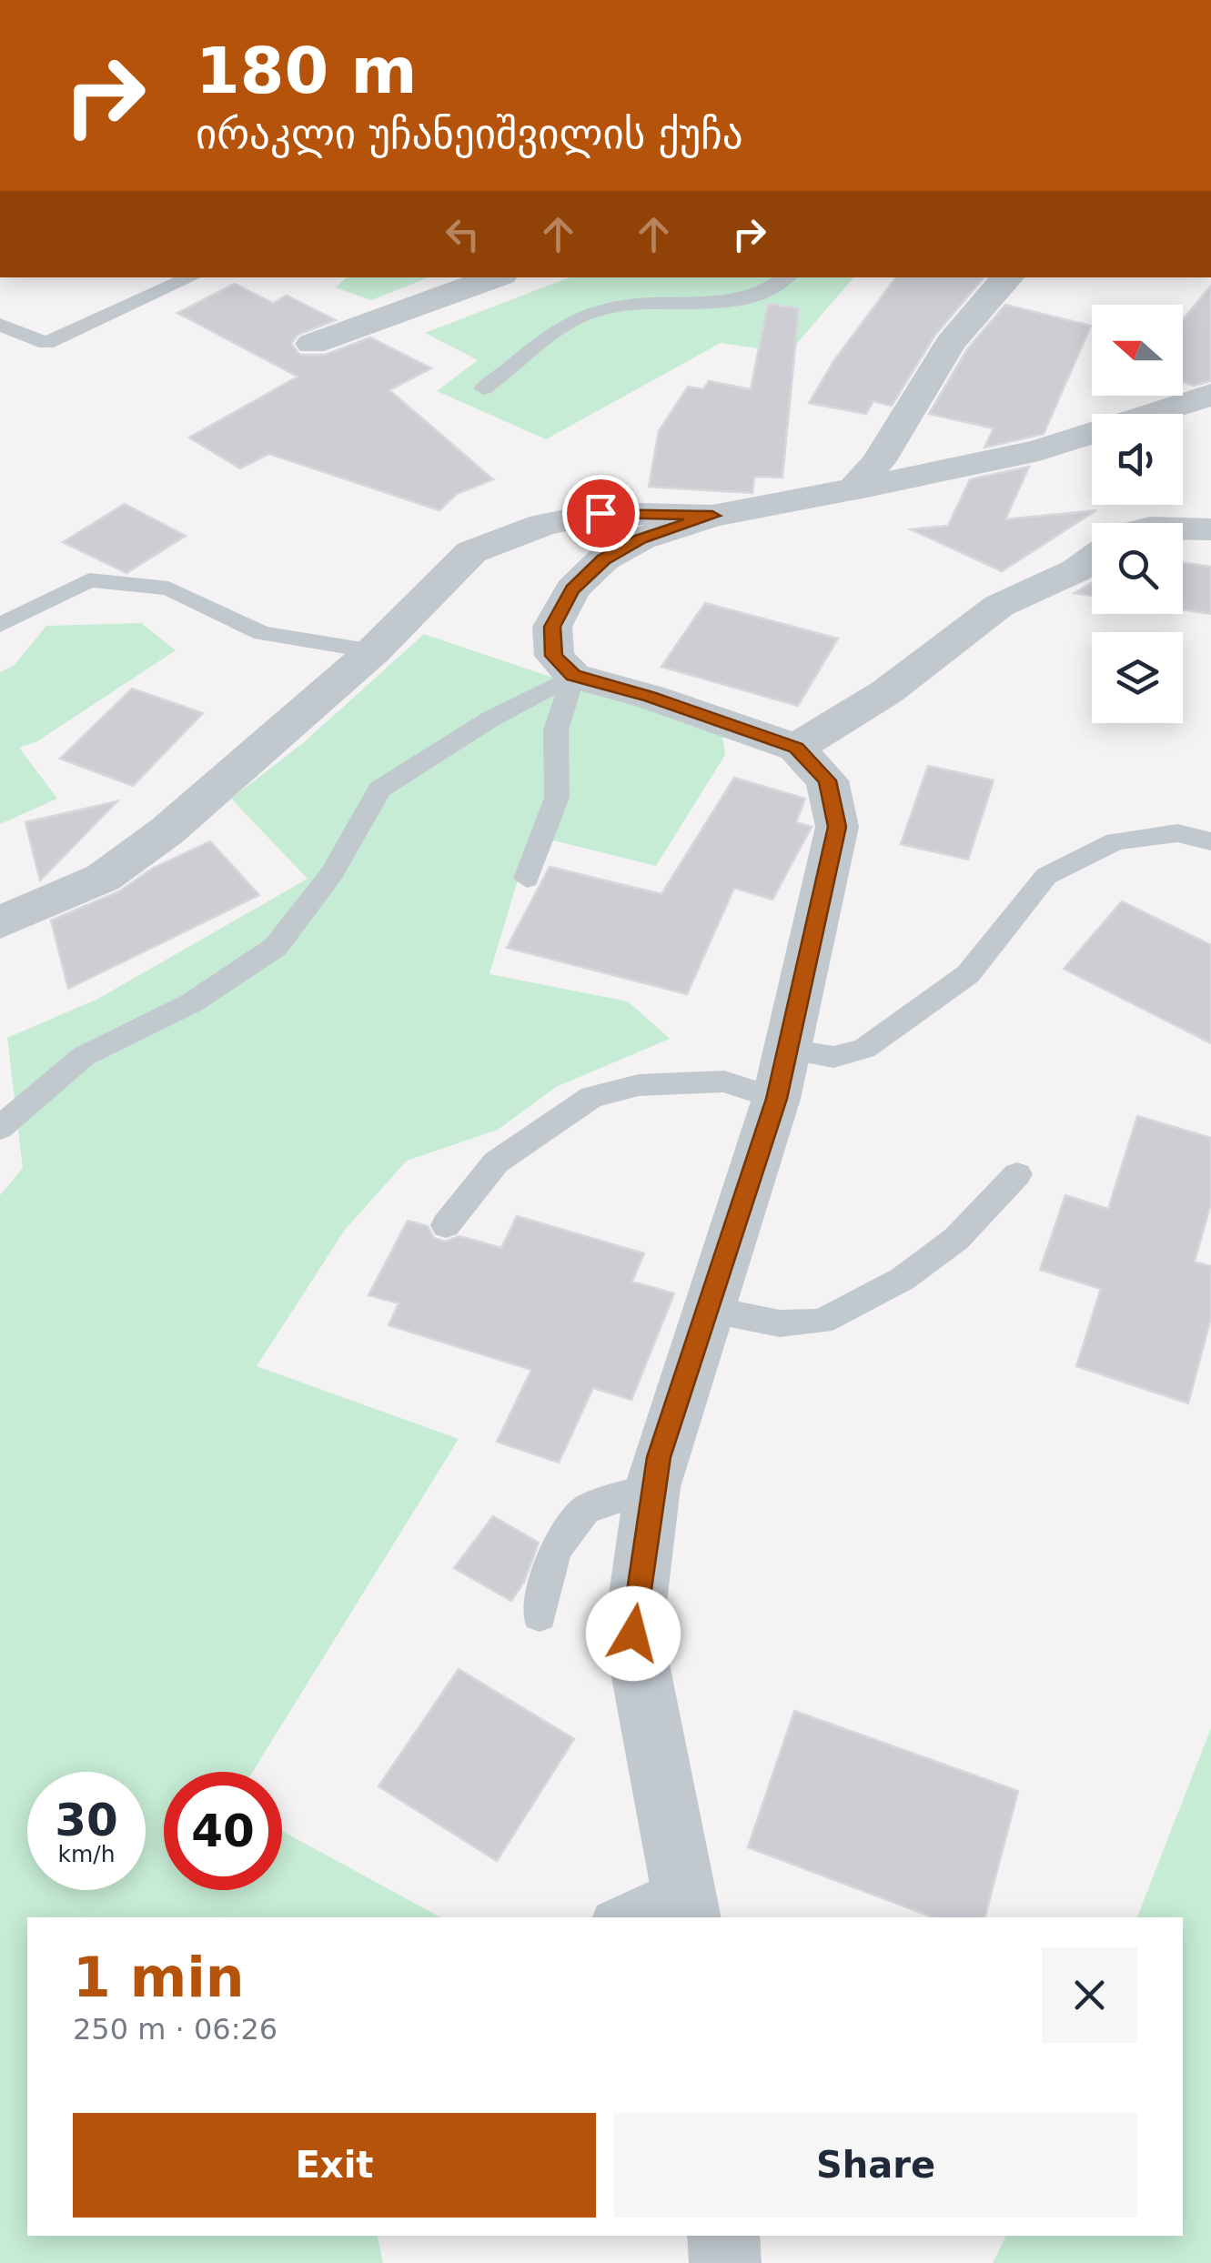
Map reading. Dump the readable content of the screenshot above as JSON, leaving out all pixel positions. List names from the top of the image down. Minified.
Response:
{"north":"left","page":{"turn":["180 m","ირაკლი უჩანეიშვილის ქუჩა"],"speed":"30 km/h","limit":"40","heading":["1 min","250 m · 06:26"],"buttons":["Exit","Share"]}}
